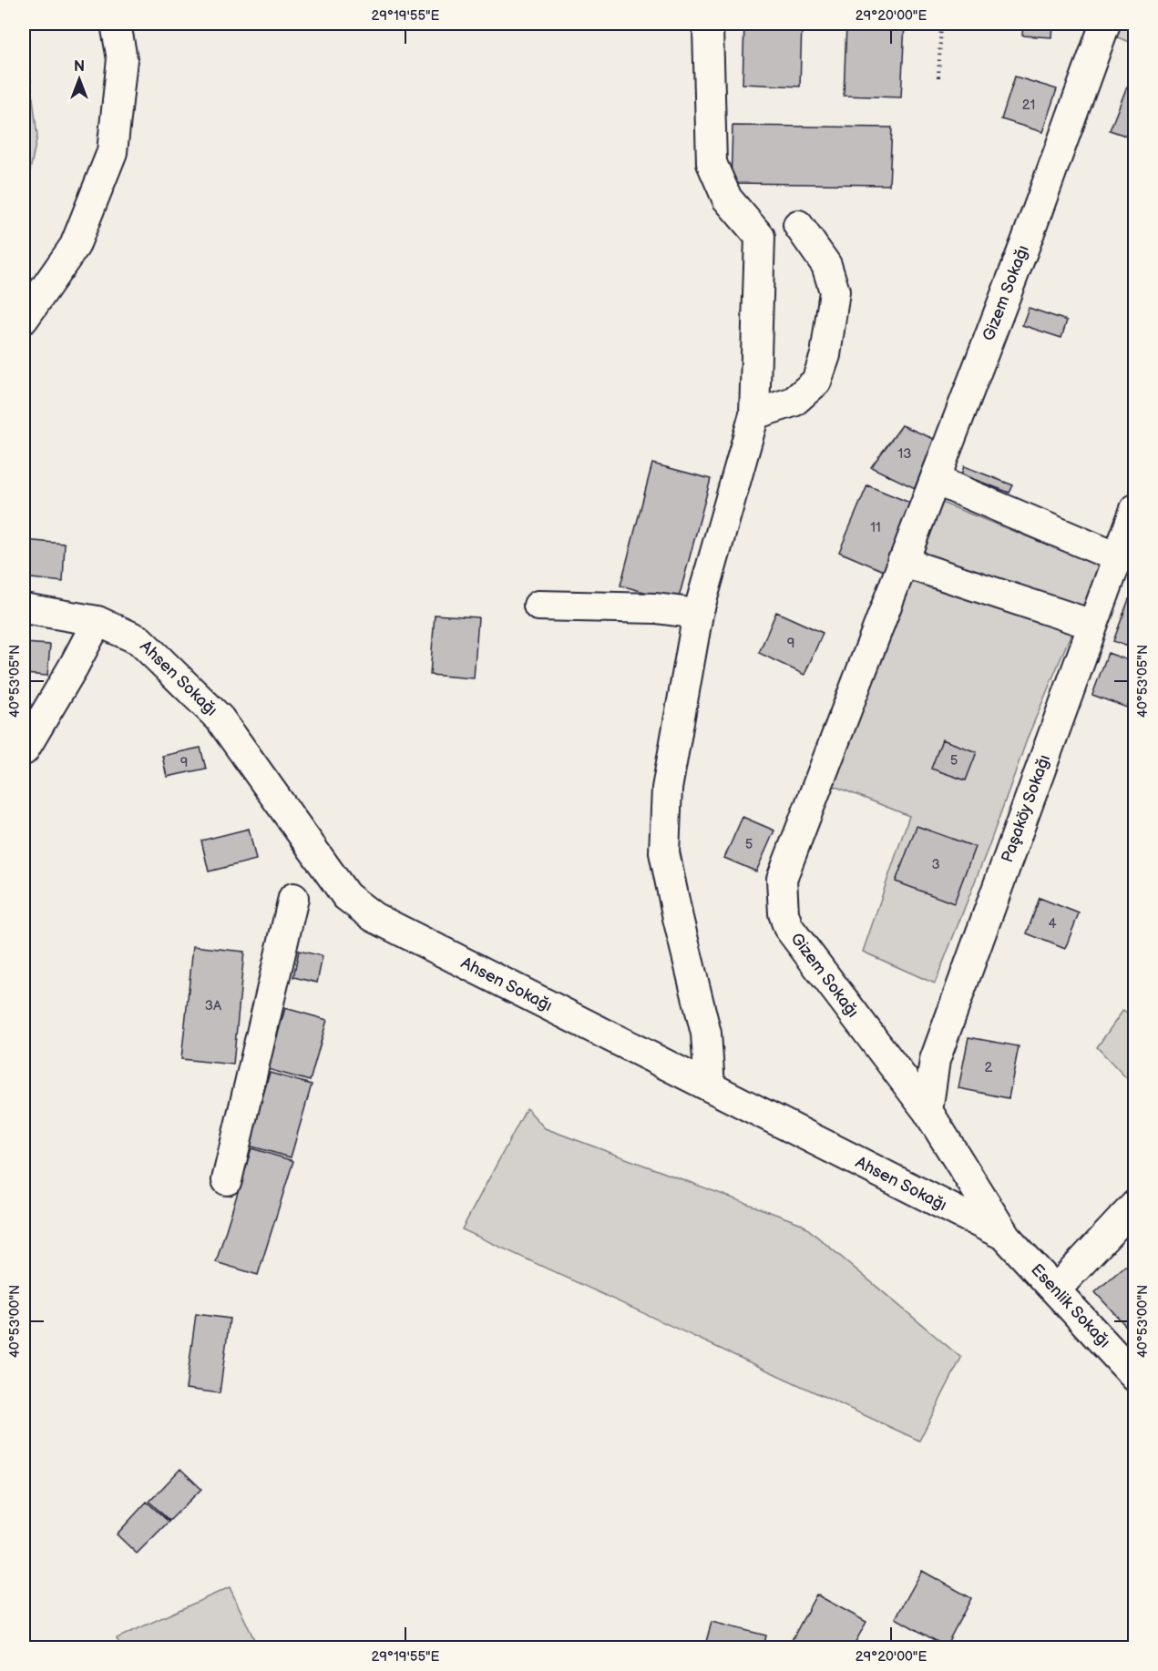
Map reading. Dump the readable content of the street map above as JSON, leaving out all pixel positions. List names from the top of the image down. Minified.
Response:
{"streets":{"street":["Gizem Sokağı","Ahsen Sokağı","Paşaköy Sokağı","Esenlik Sokağı"]},"crossings":[["Gizem Sokağı","Ahsen Sokağı"],["Gizem Sokağı","Paşaköy Sokağı"],["Gizem Sokağı","Esenlik Sokağı"],["Ahsen Sokağı","Esenlik Sokağı"]],"house_numbers":["21","13","11","9","5","9","5","3","4","3A","2"],"north":"top","coordinates":["29°19'55\"E","29°20'00\"E","40°53'05\"N","40°53'00\"N"]}
